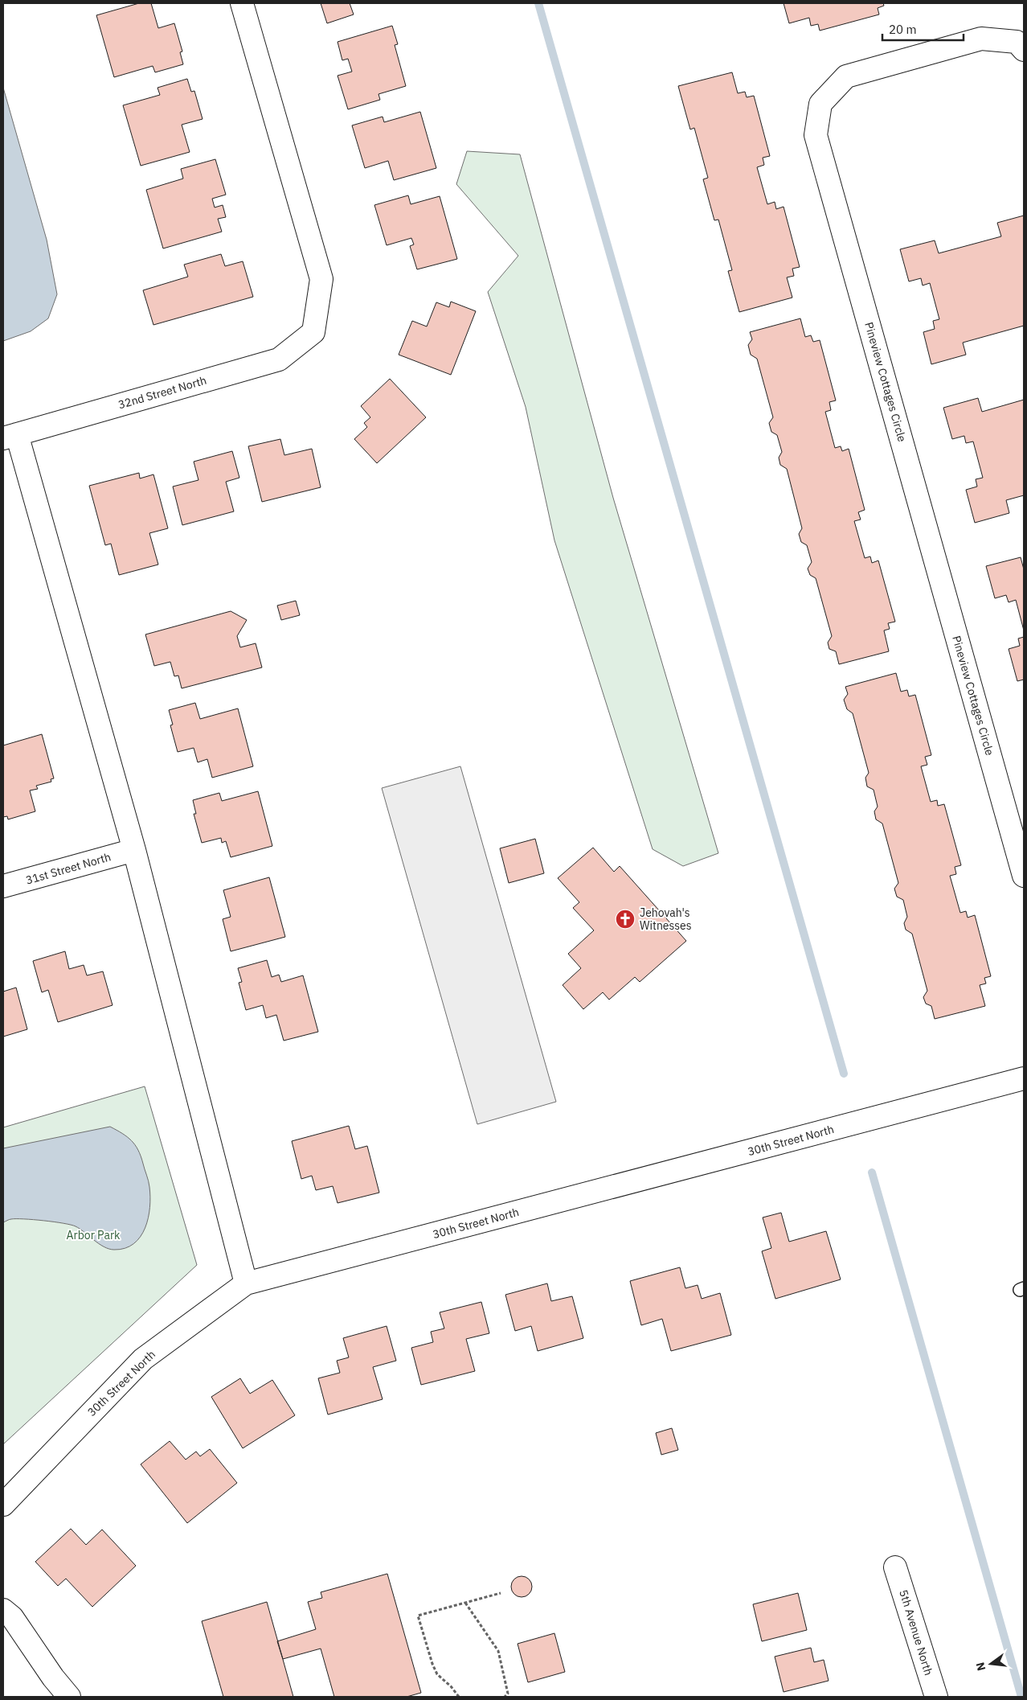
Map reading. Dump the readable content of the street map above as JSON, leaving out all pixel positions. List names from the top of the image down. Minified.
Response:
{"streets":{"street":["Pineview Cottages Circle","32nd Street North","31st Street North","30th Street North","5th Avenue North"]},"parks":["Arbor Park"],"places":{"church":["Jehovah's Witnesses"]},"scale_bar":"20 m","north":"left"}
